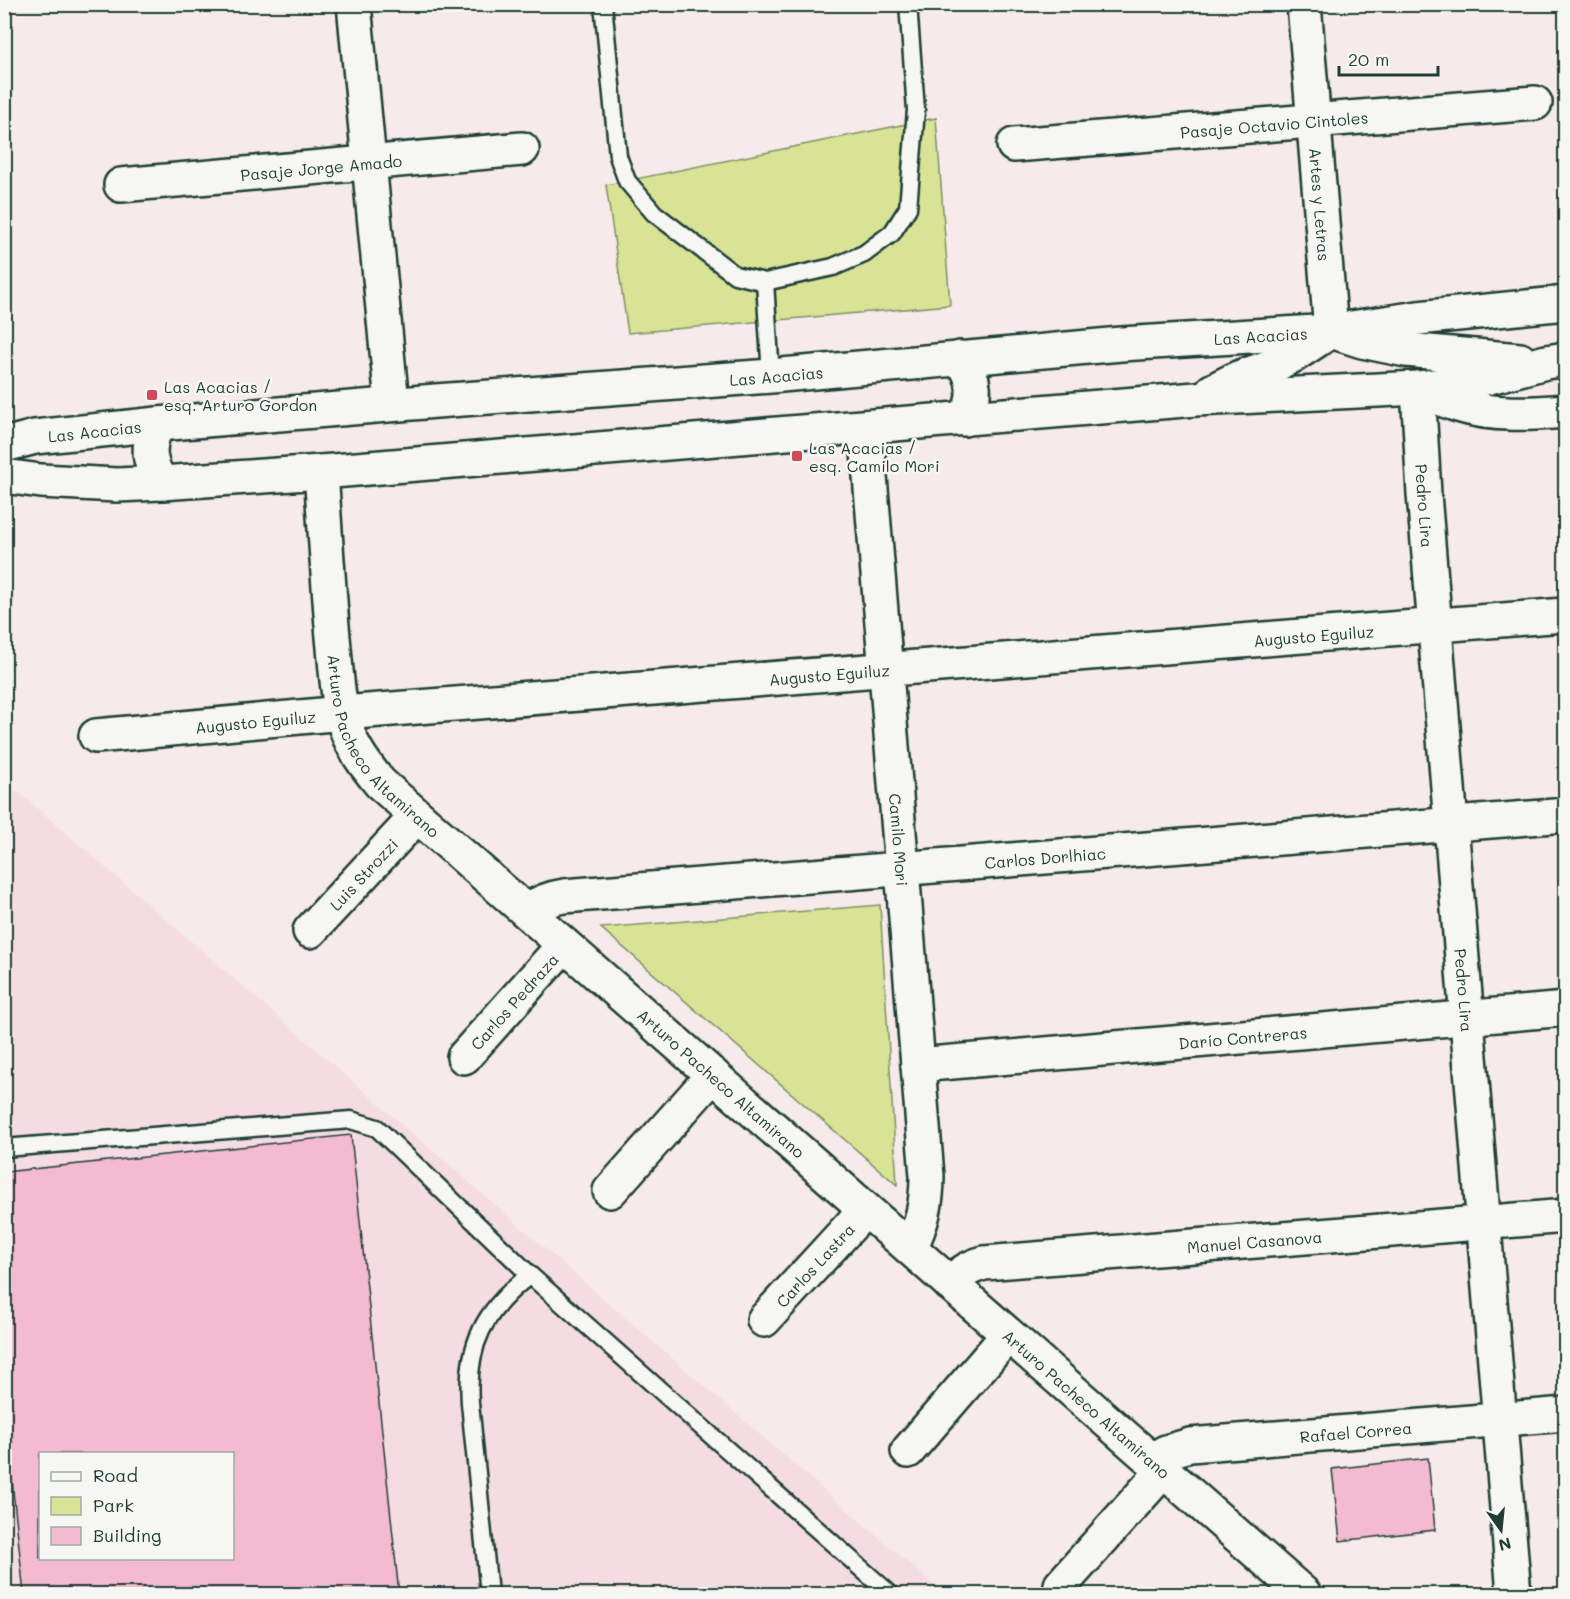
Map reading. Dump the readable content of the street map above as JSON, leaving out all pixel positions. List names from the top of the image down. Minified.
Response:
{"streets":{"street":["Pasaje Octavio Cintoles","Pasaje Jorge Amado","Artes y Letras","Las Acacias","Pedro Lira","Augusto Eguiluz","Arturo Pacheco Altamirano","Camilo Mori","Carlos Dorlhiac","Luis Strozzi","Carlos Pedraza","Darío Contreras","Manuel Casanova","Carlos Lastra","Rafael Correa"]},"crossings":[["Pasaje Octavio Cintoles","Artes y Letras"],["Artes y Letras","Las Acacias"],["Las Acacias","Pedro Lira"],["Las Acacias","Arturo Pacheco Altamirano"],["Las Acacias","Camilo Mori"],["Pedro Lira","Augusto Eguiluz"],["Pedro Lira","Carlos Dorlhiac"],["Pedro Lira","Darío Contreras"],["Pedro Lira","Manuel Casanova"],["Pedro Lira","Rafael Correa"],["Augusto Eguiluz","Arturo Pacheco Altamirano"],["Augusto Eguiluz","Camilo Mori"],["Arturo Pacheco Altamirano","Camilo Mori"],["Arturo Pacheco Altamirano","Carlos Dorlhiac"],["Arturo Pacheco Altamirano","Luis Strozzi"],["Arturo Pacheco Altamirano","Carlos Pedraza"],["Arturo Pacheco Altamirano","Manuel Casanova"],["Arturo Pacheco Altamirano","Carlos Lastra"],["Arturo Pacheco Altamirano","Rafael Correa"],["Camilo Mori","Carlos Dorlhiac"],["Camilo Mori","Darío Contreras"]],"places":{"transit":["Las Acacias / esq. Arturo Gordon","Las Acacias / esq. Camilo Mori"]},"legend":["Road","Park","Building"],"scale_bar":"20 m","north":"bottom"}
